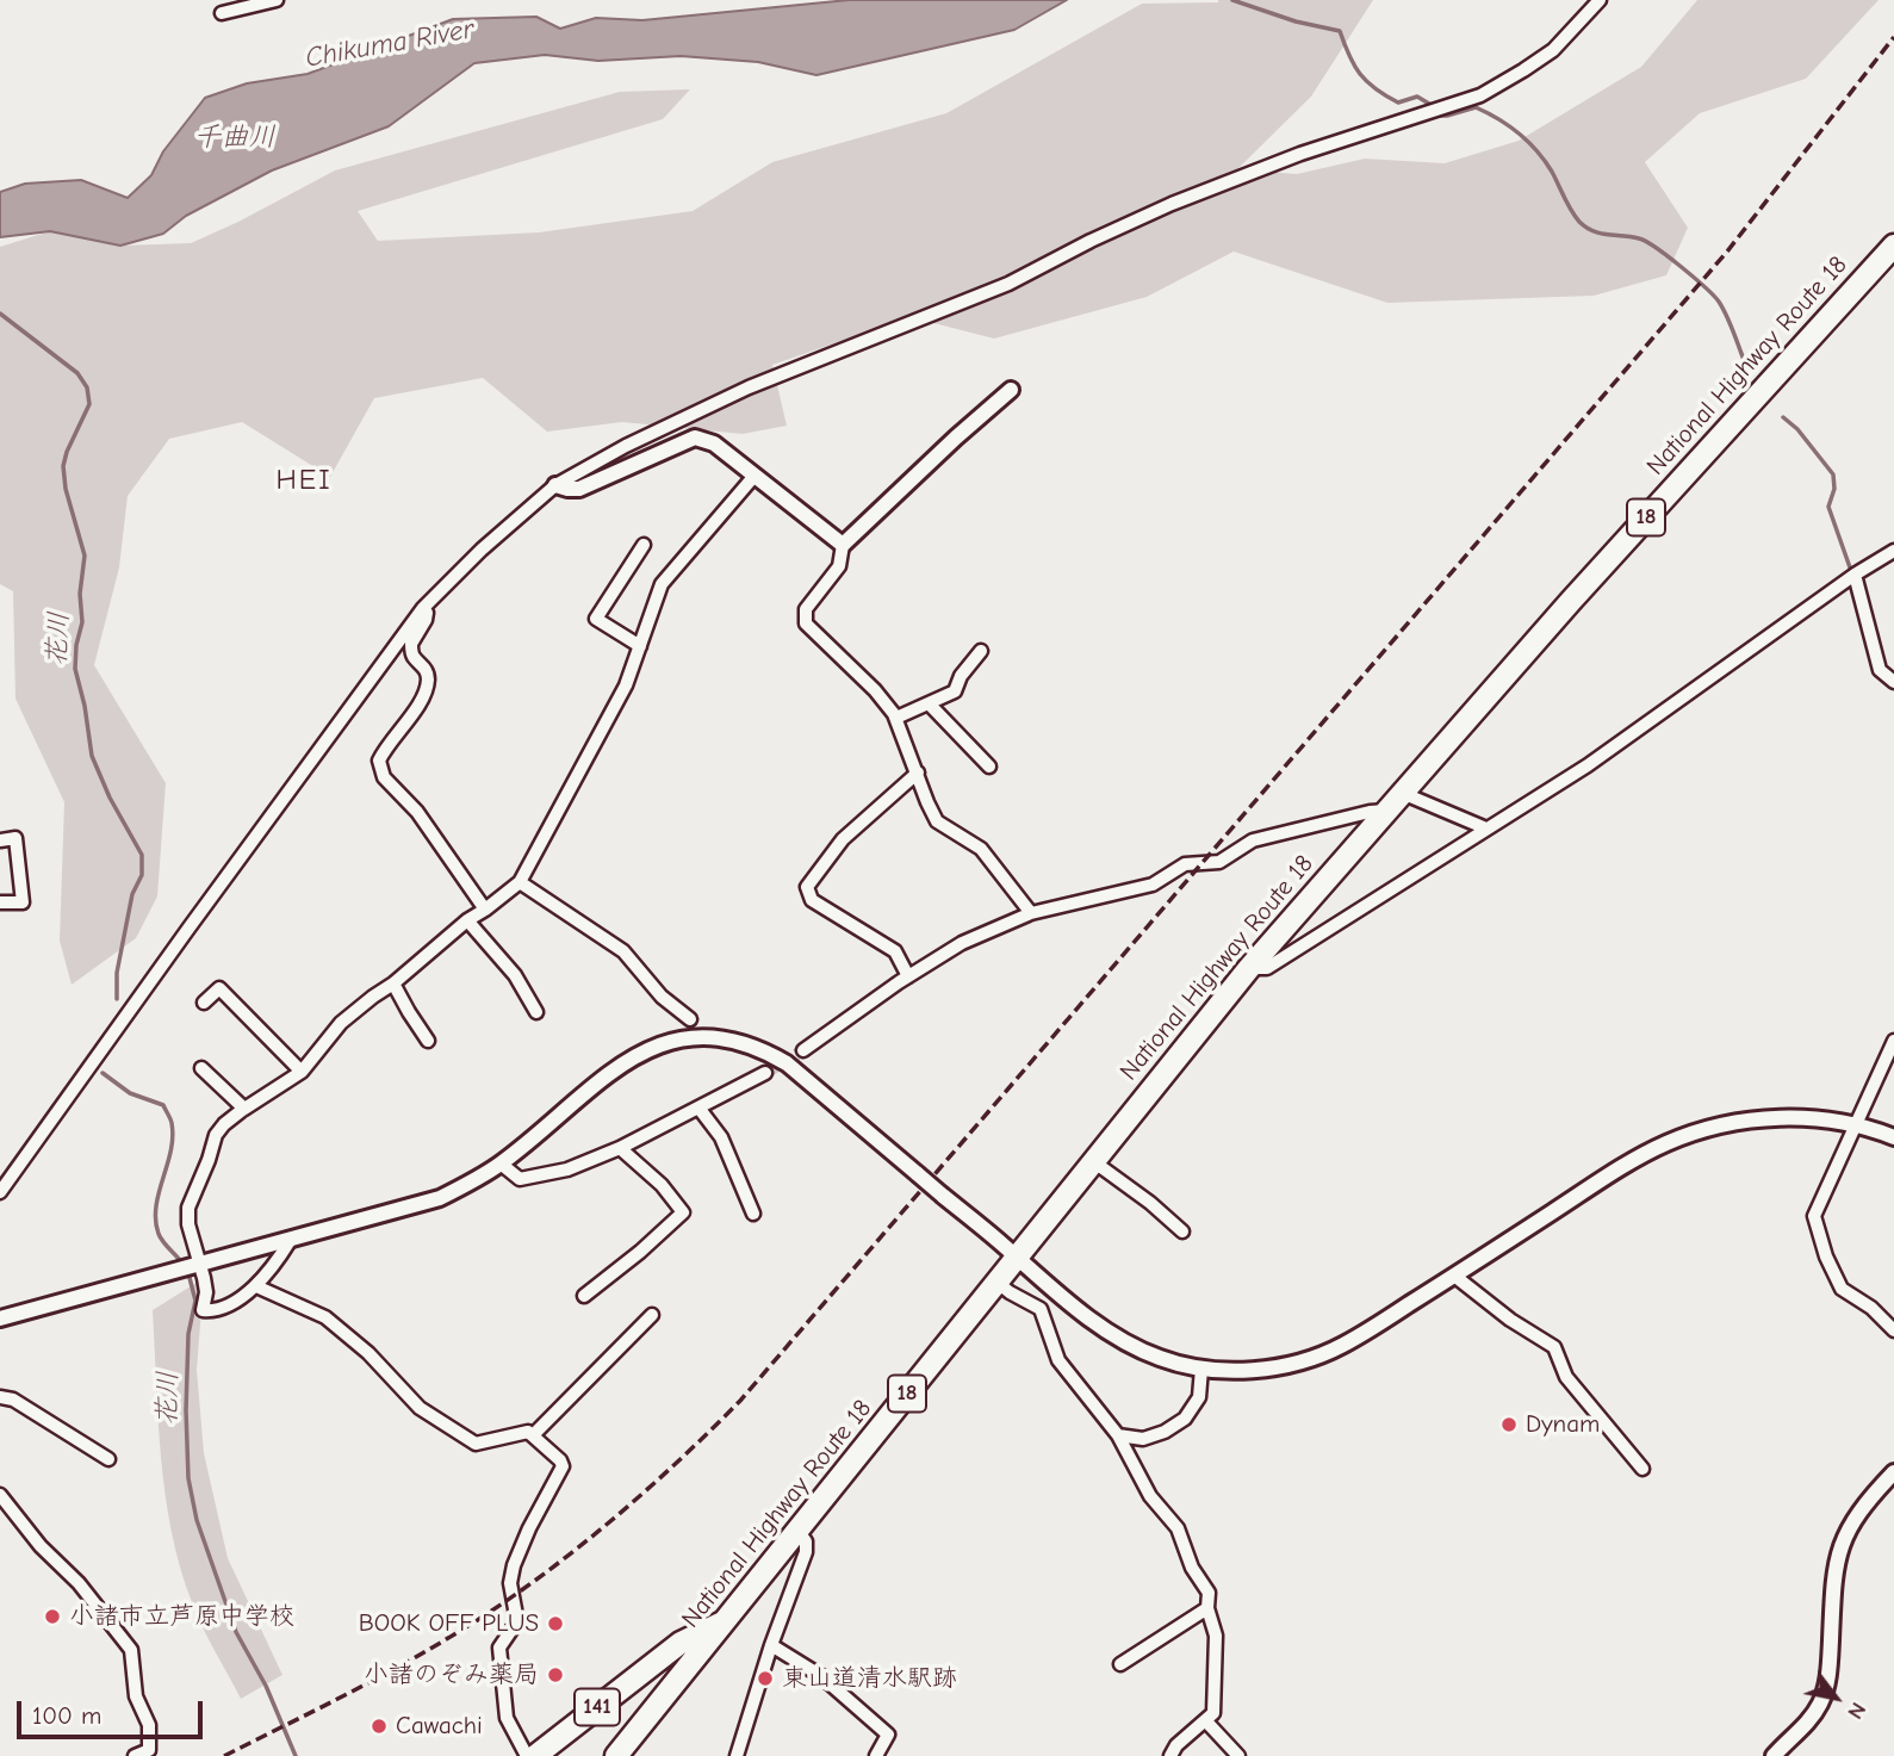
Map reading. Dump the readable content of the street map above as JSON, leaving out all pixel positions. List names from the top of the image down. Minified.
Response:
{"streets":{"highway":["National Highway Route 18","18","141"]},"crossings":[["National Highway Route 18","141"]],"districts":["HEI"],"water":["Chikuma River","千曲川","花川"],"places":["Dynam","小諸市立芦原中学校","BOOK OFF PLUS","小諸のぞみ薬局","東山道清水駅跡","Cawachi"],"scale_bar":"100 m","north":"bottom right"}
